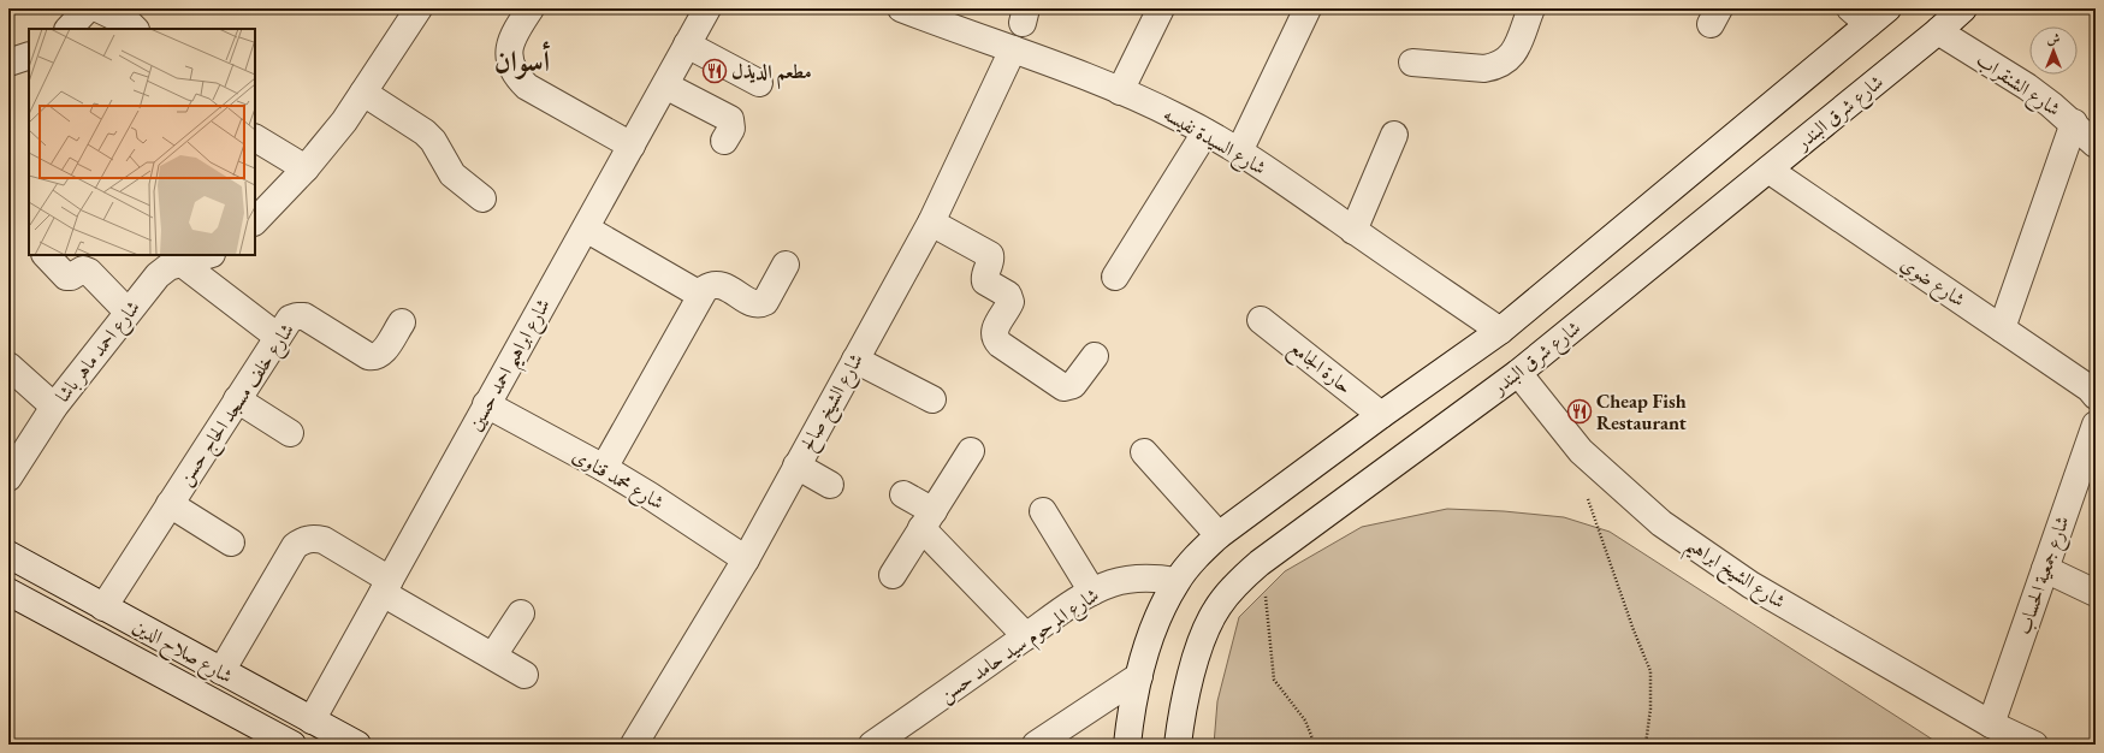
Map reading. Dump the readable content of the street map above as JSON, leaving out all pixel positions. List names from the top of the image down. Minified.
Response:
{"streets":{"street":["شارع الشنقراب","شارع شرق البندر","شارع السيدة نفيسه","شارع ضوي","شارع احمد ماهر باشا","شارع ابراهيم احمد حسين","حارة الجامع","شارع الشيخ صالح","شارع خلف مسجد الحاج حسن","شارع محمد قناوى","شارع الشيخ ابراهيم","شارع جمعية الحساب","شارع المرحوم سيد حامد حسن","شارع صلاح الدين"]},"crossings":[["شارع الشنقراب","شارع شرق البندر"],["شارع شرق البندر","شارع ضوي"],["شارع شرق البندر","شارع الشيخ ابراهيم"],["شارع السيدة نفيسه","شارع الشيخ صالح"],["شارع ابراهيم احمد حسين","شارع محمد قناوى"],["شارع ابراهيم احمد حسين","شارع صلاح الدين"],["شارع الشيخ صالح","شارع محمد قناوى"],["شارع خلف مسجد الحاج حسن","شارع صلاح الدين"],["شارع الشيخ ابراهيم","شارع جمعية الحساب"]],"districts":["أسوان"],"places":{"restaurant":["مطعم الديذل","Cheap Fish Restaurant"]},"north":"top"}
